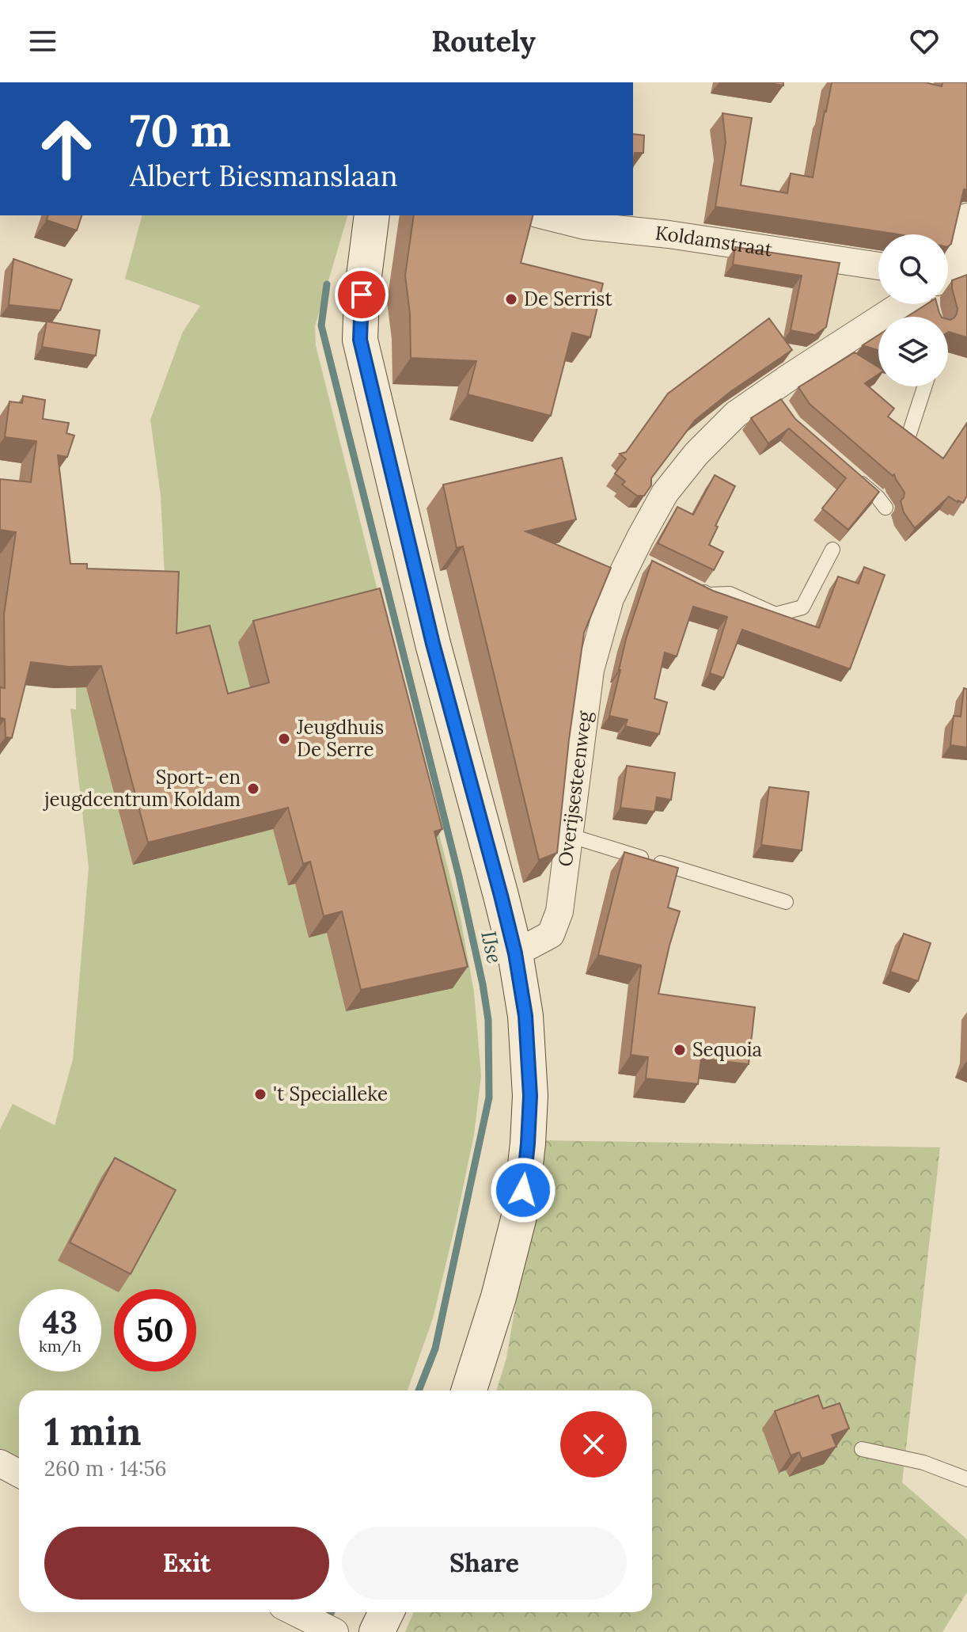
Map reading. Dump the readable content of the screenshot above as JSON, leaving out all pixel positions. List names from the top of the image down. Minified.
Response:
{"streets":{"street":["Koldamstraat","Overijsesteenweg"]},"water":["IJse"],"places":["De Serrist","Jeugdhuis De Serre","Sport- en jeugdcentrum Koldam","Sequoia","'t Specialleke"],"page":{"header":"Routely","turn":["70 m","Albert Biesmanslaan"],"speed":"43 km/h","limit":"50","heading":["1 min","260 m · 14:56"],"buttons":["Exit","Share"]}}
